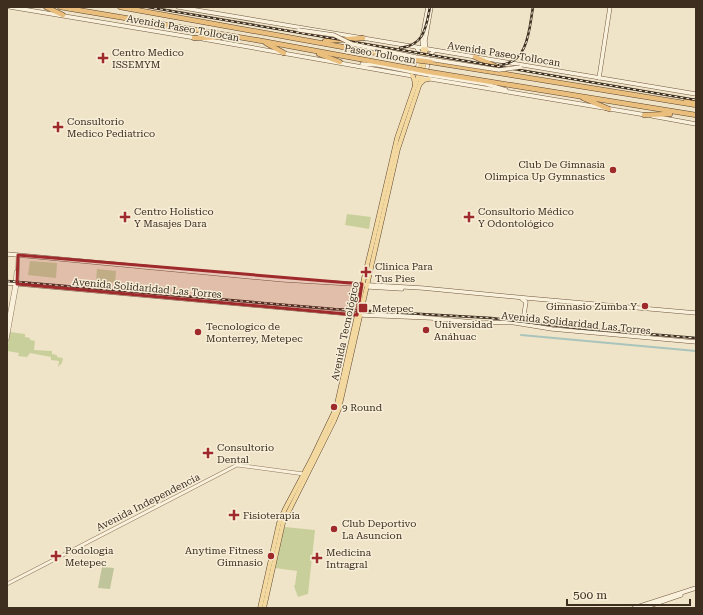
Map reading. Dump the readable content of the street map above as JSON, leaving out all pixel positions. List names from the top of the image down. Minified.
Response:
{"streets":{"highway":["Paseo Tollocan"],"main road":["Avenida Paseo Tollocan","Avenida Solidaridad Las Torres","Avenida Tecnológico"],"street":["Avenida Independencia"]},"crossings":[["Avenida Paseo Tollocan","Paseo Tollocan"],["Avenida Paseo Tollocan","Avenida Tecnológico"],["Paseo Tollocan","Avenida Tecnológico"],["Avenida Solidaridad Las Torres","Avenida Tecnológico"],["Avenida Tecnológico","Avenida Independencia"]],"places":{"health":["Centro Medico ISSEMYM","Consultorio Medico Pediatrico","Centro Holistico Y Masajes Dara","Consultorio Médico Y Odontológico","Clinica Para Tus Pies","Consultorio Dental","Fisioterapia","Podologia Metepec","Medicina Intragral"],"other":["Club De Gimnasia Olimpica Up Gymnastics","Gimnasio Zumba Y","Universidad Anáhuac","Tecnologico de Monterrey, Metepec","9 Round","Club Deportivo La Asuncion","Anytime Fitness Gimnasio"],"transit":["Metepec"]},"scale_bar":"500 m"}
